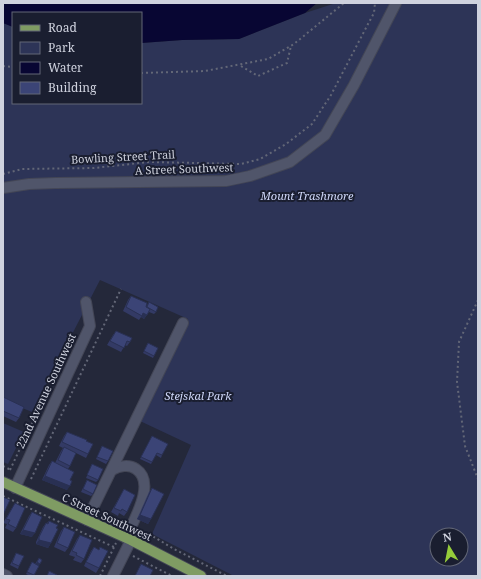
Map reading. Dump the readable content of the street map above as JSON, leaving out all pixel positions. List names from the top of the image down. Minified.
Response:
{"streets":{"main road":["C Street Southwest"],"street":["A Street Southwest","22nd Avenue Southwest"],"path":["Bowling Street Trail"]},"crossings":[["22nd Avenue Southwest","C Street Southwest"]],"parks":["Mount Trashmore","Stejskal Park"],"legend":["Road","Park","Water","Building"],"north":"top"}
